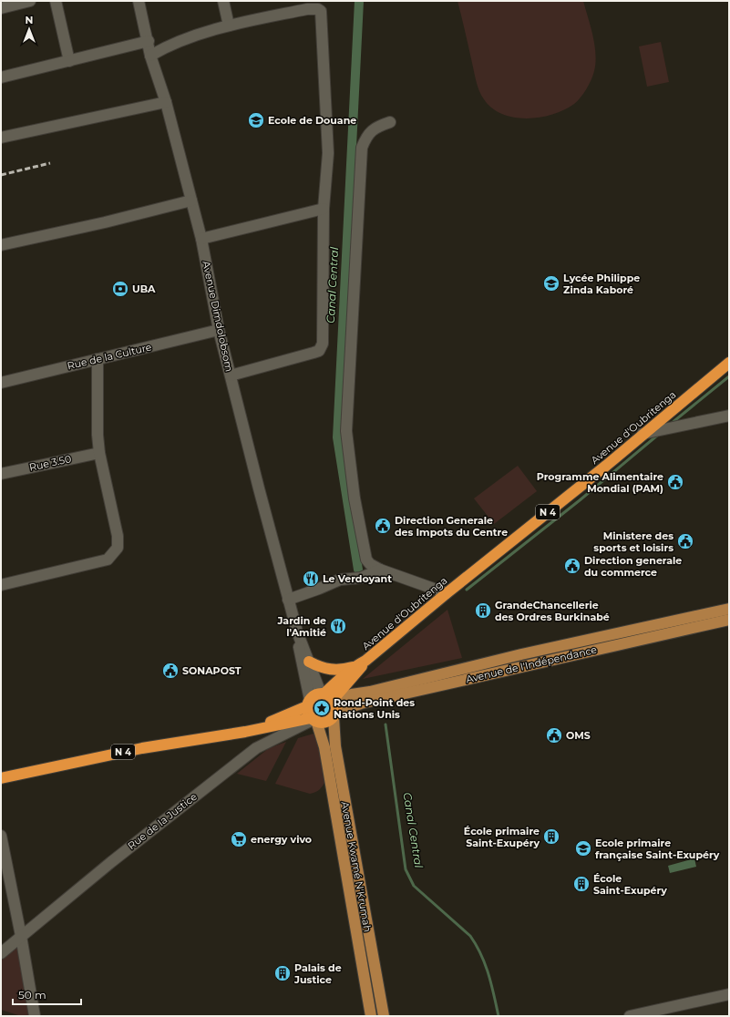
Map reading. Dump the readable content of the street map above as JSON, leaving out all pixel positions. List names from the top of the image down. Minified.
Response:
{"streets":{"highway":["Avenue d'Oubritenga","N 4"],"main road":["Avenue de l'Indépendance","Avenue Kwamé N'Krumah"],"street":["Avenue Dimdolobsom","Rue de la Culture","Rue 3.50","Rue de la Justice"]},"crossings":[["Avenue Dimdolobsom","Rue de la Culture"],["Avenue Dimdolobsom","Avenue d'Oubritenga"],["Avenue Dimdolobsom","N 4"],["Avenue Dimdolobsom","Avenue de l'Indépendance"],["Avenue Dimdolobsom","Rue de la Justice"],["Avenue Dimdolobsom","Avenue Kwamé N'Krumah"],["Avenue d'Oubritenga","N 4"],["Avenue d'Oubritenga","Avenue de l'Indépendance"],["Avenue d'Oubritenga","Rue de la Justice"],["Avenue d'Oubritenga","Avenue Kwamé N'Krumah"],["N 4","Avenue de l'Indépendance"],["N 4","Rue de la Justice"],["N 4","Avenue Kwamé N'Krumah"],["Avenue de l'Indépendance","Rue de la Justice"],["Avenue de l'Indépendance","Avenue Kwamé N'Krumah"],["Rue de la Justice","Avenue Kwamé N'Krumah"]],"water":["Canal Central"],"places":{"school or university":["Ecole de Douane","Lycée Philippe Zinda Kaboré","Ecole primaire française Saint-Exupéry"],"bank":["UBA"],"public building":["Programme Alimentaire Mondial (PAM)","Direction Generale des Impots du Centre","Ministere des sports et loisirs","Direction generale du commerce","SONAPOST","OMS"],"restaurant":["Le Verdoyant","Jardin de l'Amitié"],"building":["GrandeChancellerie des Ordres Burkinabé","École primaire Saint-Exupéry","École Saint-Exupéry","Palais de Justice"],"place":["Rond-Point des Nations Unis"],"supermarket":["energy vivo"]},"scale_bar":"50 m","north":"top"}
